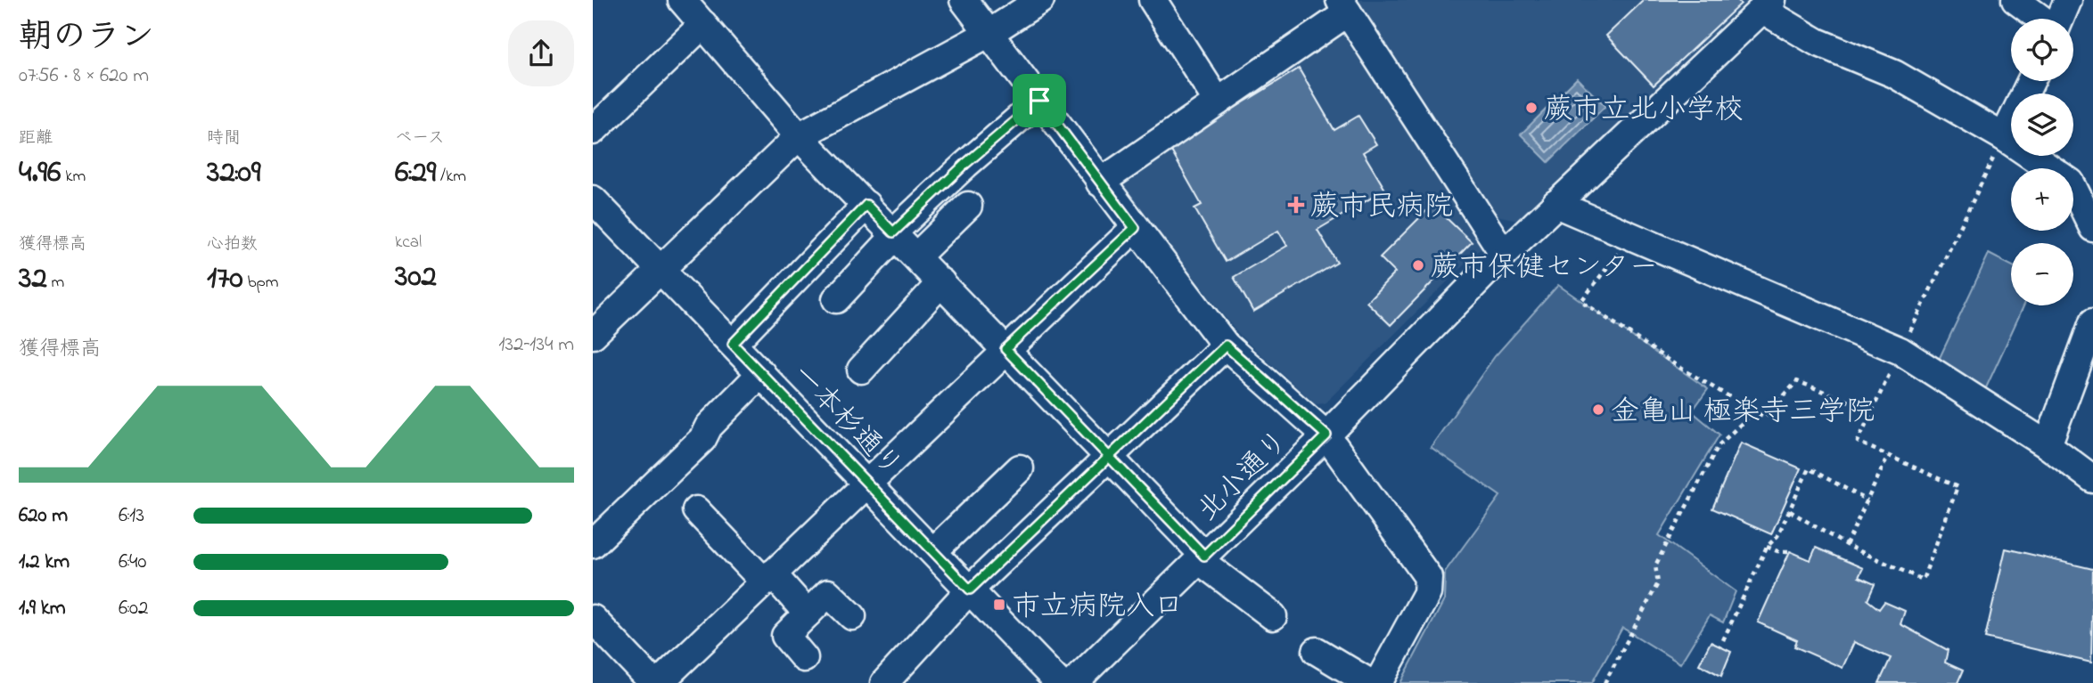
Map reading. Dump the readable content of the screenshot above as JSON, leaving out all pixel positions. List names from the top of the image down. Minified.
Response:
{"streets":{"street":["一本杉通り","北小通り"]},"places":{"other":["蕨市立北小学校","蕨市保健センター","金亀山 極楽寺三学院"],"health":["蕨市民病院"],"transit":["市立病院入口"]},"page":{"heading":["朝のラン","07:56 · 8 × 620 m"],"map_buttons":["+","−"],"stats":[["距離","4.96 km"],["時間","32:09"],["ペース","6:29 /km"],["獲得標高","32 m"],["心拍数","170 bpm"],["kcal","302"]],"chart":["獲得標高","132–134 m"],"list":[{"name":"620 m","note":"6:13"},{"name":"1.2 km","note":"6:40"},{"name":"1.9 km","note":"6:02"}]}}
